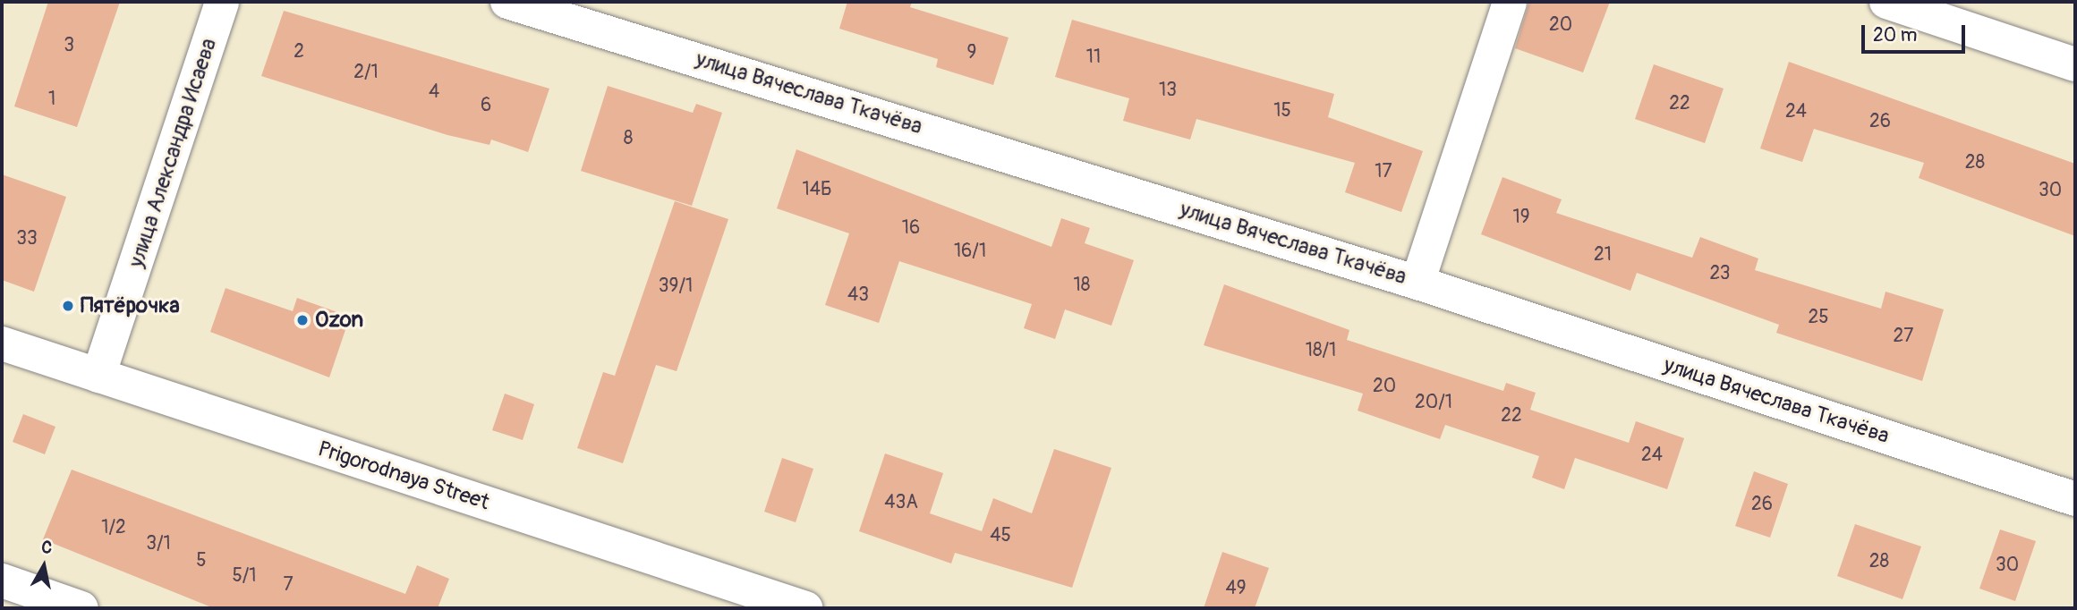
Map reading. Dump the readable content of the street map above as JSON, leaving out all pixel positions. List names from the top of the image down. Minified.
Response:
{"streets":{"street":["улица Вячеслава Ткачёва","улица Александра Исаева","Prigorodnaya Street"]},"crossings":[["улица Александра Исаева","Prigorodnaya Street"]],"places":["Пятёрочка","Ozon"],"house_numbers":["20","3","2","9","11","2/1","13","4","1","22","6","15","24","26","8","28","17","14Б","30","19","16","33","16/1","21","23","18","39/1","43","25","27","18/1","20","20/1","22","24","43А","26","1/2","45","3/1","5","28","30","5/1","7","49"],"scale_bar":"20 m","north":"top"}
